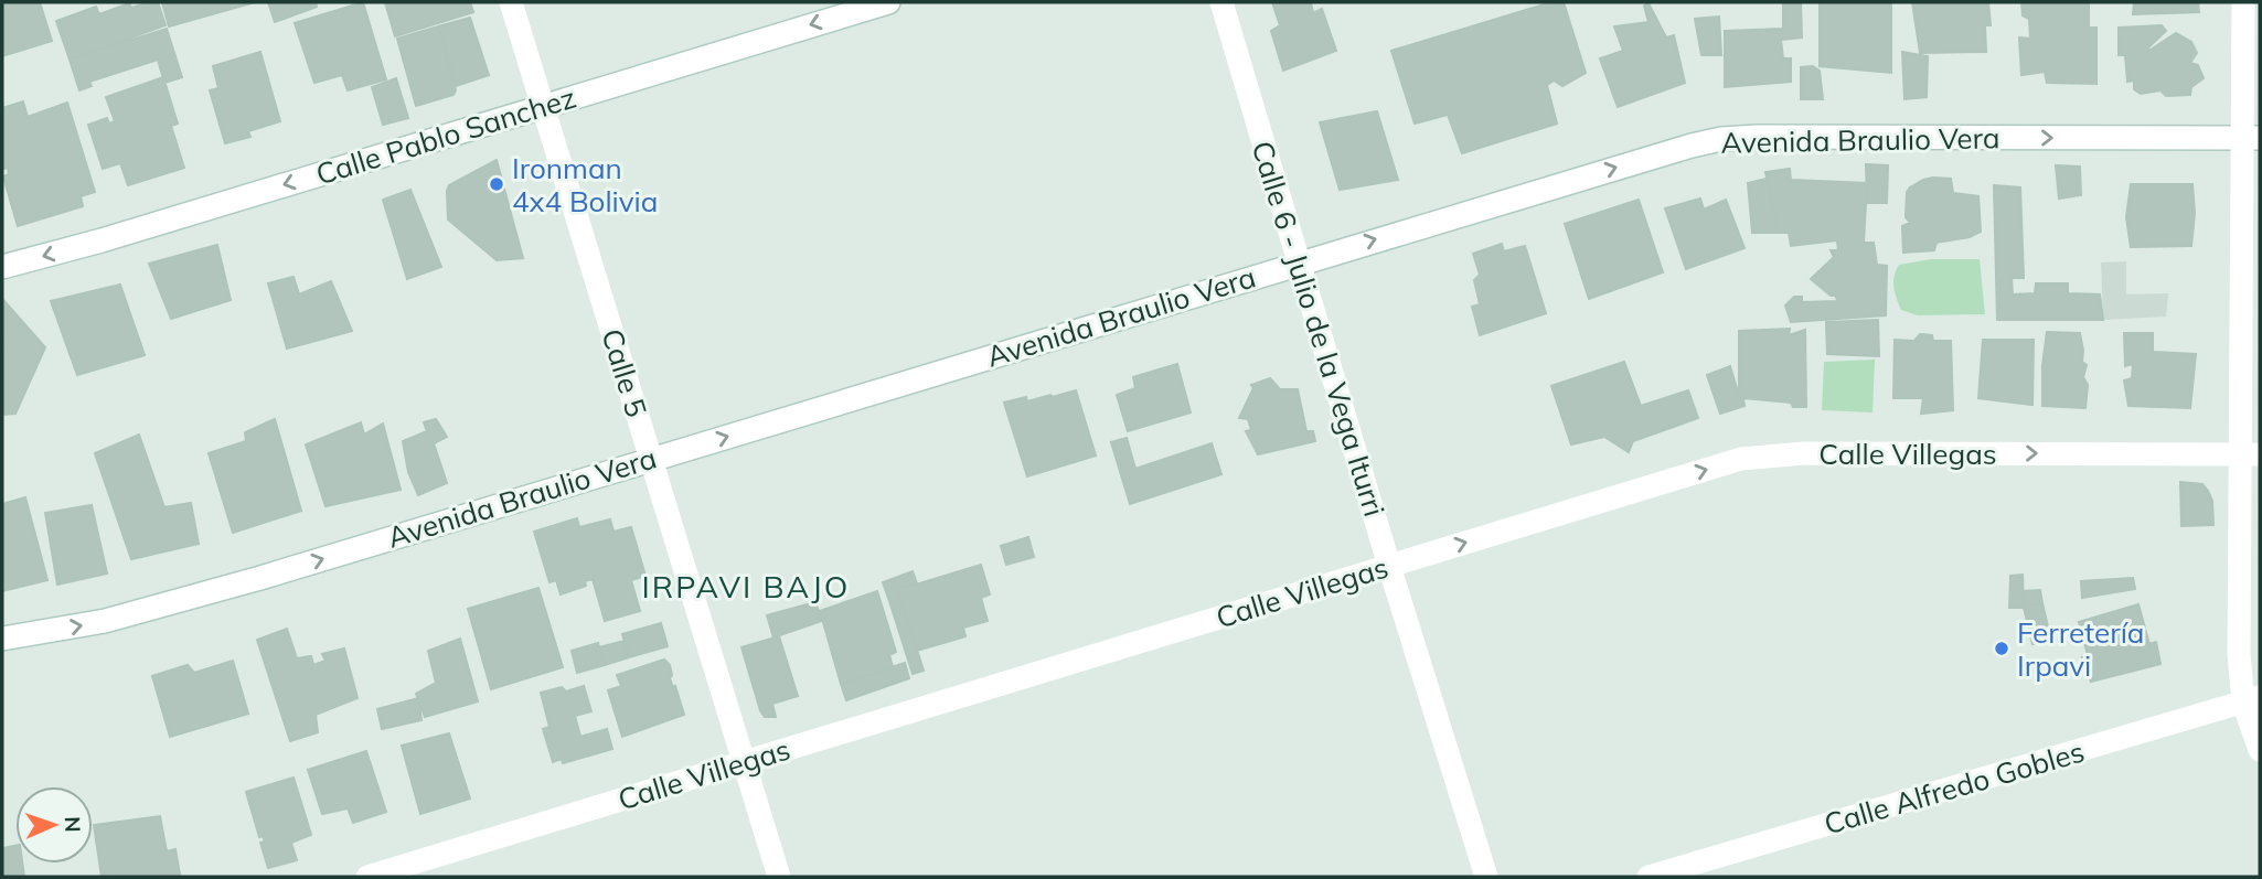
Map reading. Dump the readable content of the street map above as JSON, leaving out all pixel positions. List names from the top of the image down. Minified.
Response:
{"streets":{"street":["Calle Pablo Sanchez","Avenida Braulio Vera","Calle 6 - Julio de la Vega Iturri","Calle 5","Calle Villegas","Calle Alfredo Gobles"]},"crossings":[["Calle Pablo Sanchez","Calle 5"],["Avenida Braulio Vera","Calle 6 - Julio de la Vega Iturri"],["Avenida Braulio Vera","Calle 5"],["Calle 6 - Julio de la Vega Iturri","Calle Villegas"],["Calle 5","Calle Villegas"]],"one_way":["Calle Pablo Sanchez","Avenida Braulio Vera","Calle Villegas"],"districts":["IRPAVI BAJO"],"places":["Ironman 4x4 Bolivia","Ferretería Irpavi"],"north":"right"}
